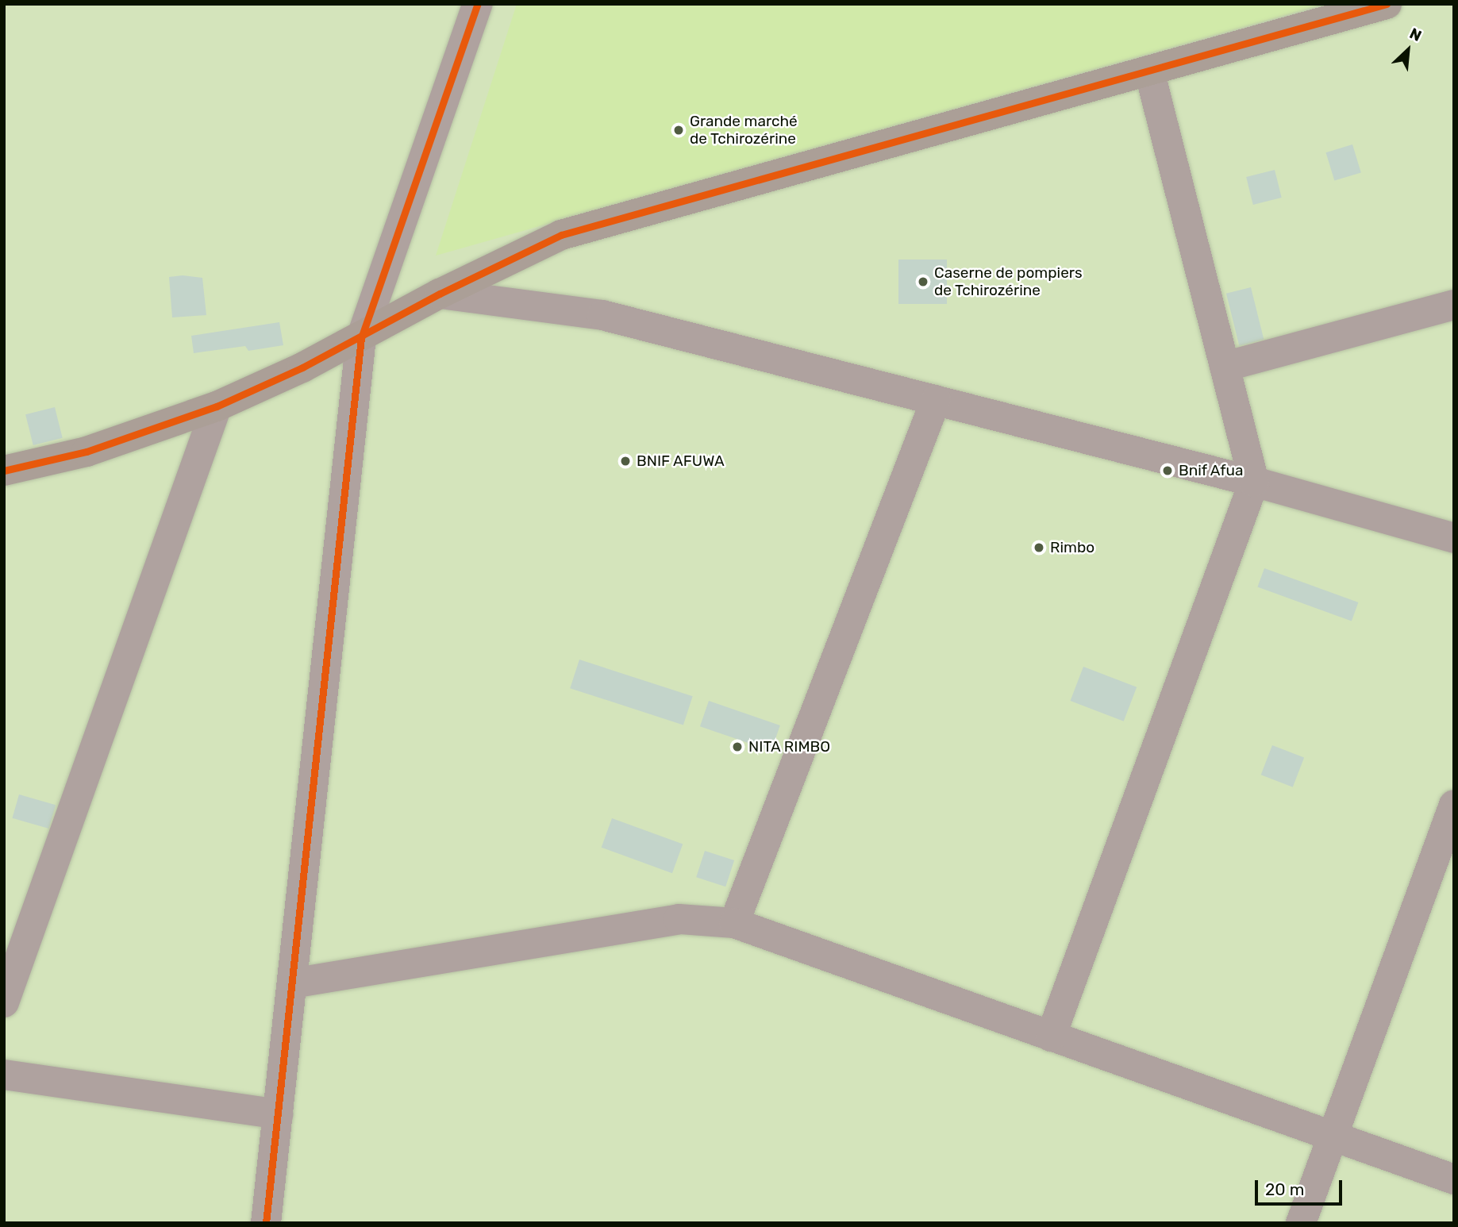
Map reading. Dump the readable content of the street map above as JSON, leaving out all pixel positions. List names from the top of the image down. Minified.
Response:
{"places":["Grande marché de Tchirozérine","Caserne de pompiers de Tchirozérine","BNIF AFUWA","Bnif Afua","Rimbo","NITA RIMBO"],"scale_bar":"20 m","north":"top right"}
